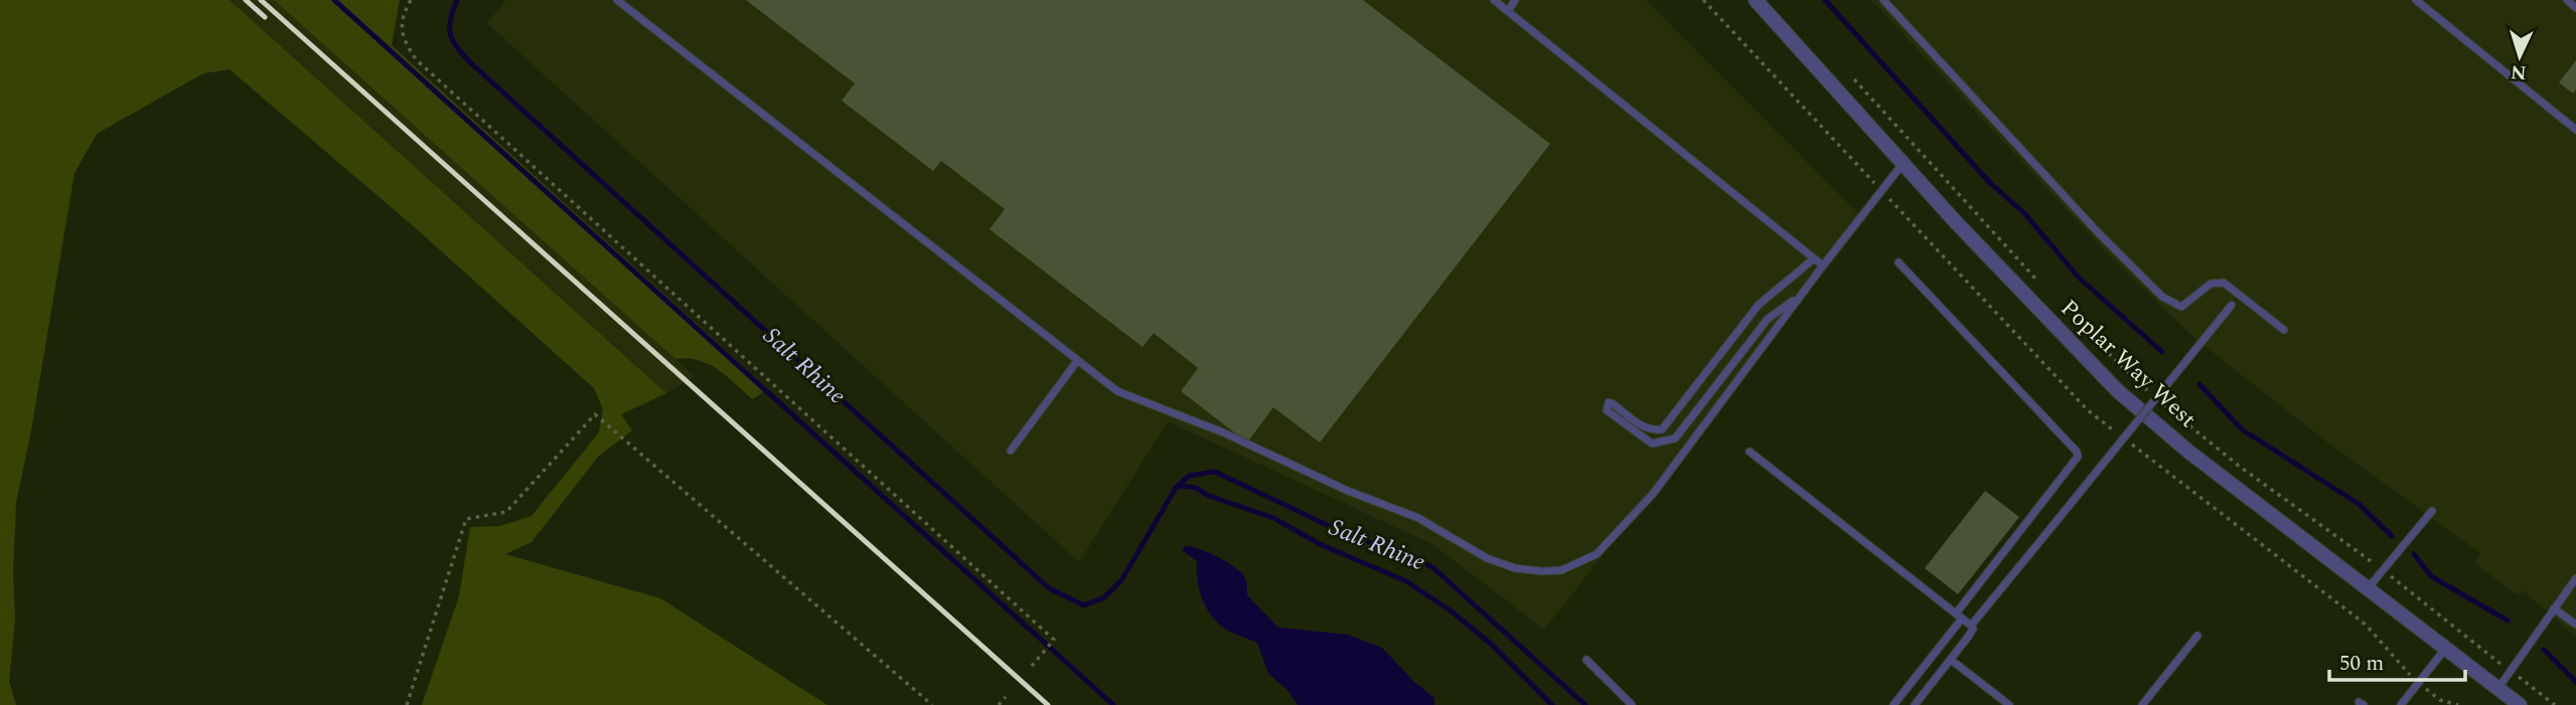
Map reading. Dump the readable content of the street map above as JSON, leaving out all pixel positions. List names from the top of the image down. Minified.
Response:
{"streets":{"street":["Poplar Way West"]},"water":["Salt Rhine"],"scale_bar":"50 m","north":"bottom"}
